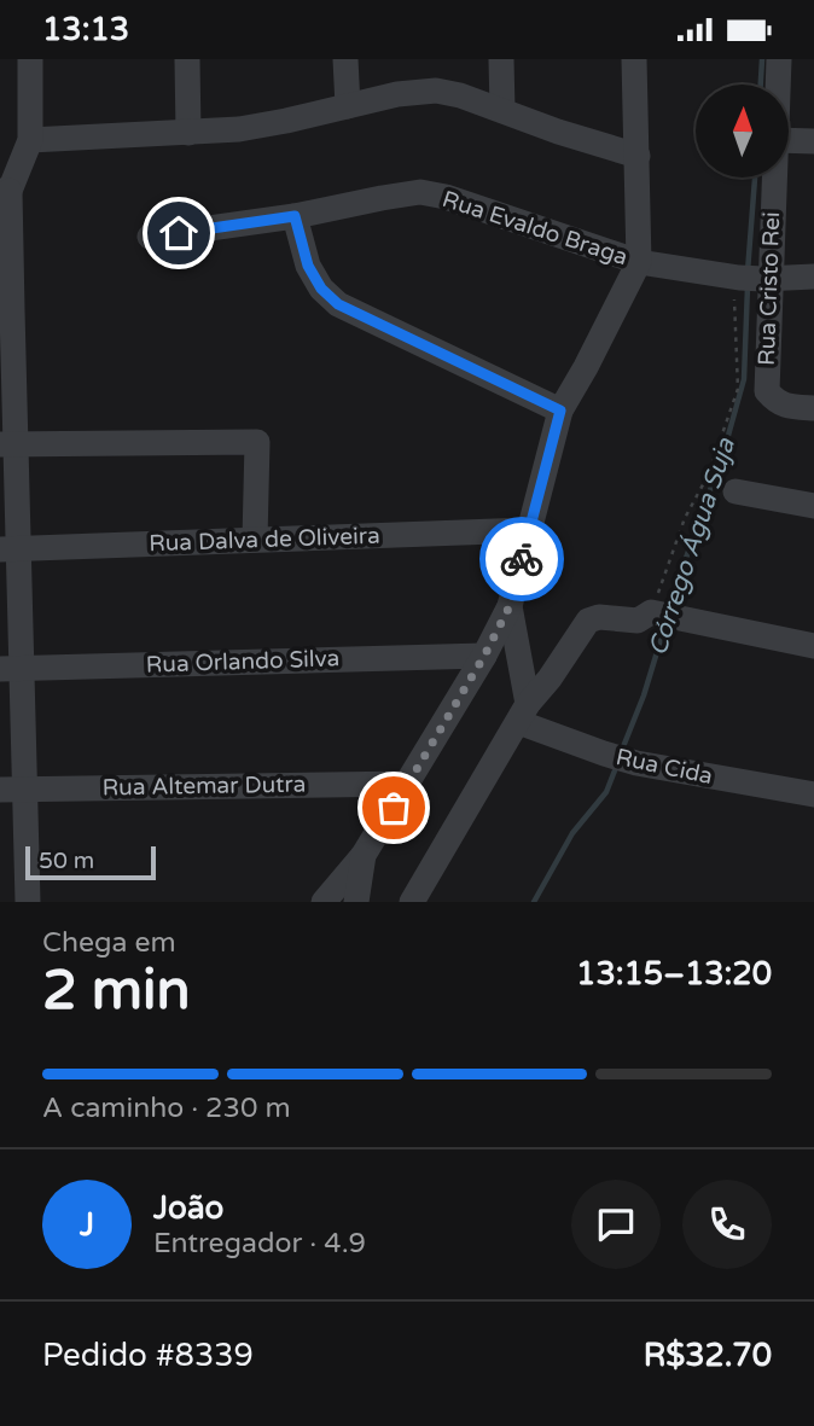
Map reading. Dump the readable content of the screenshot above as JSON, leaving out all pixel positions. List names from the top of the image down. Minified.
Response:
{"streets":{"street":["Rua Evaldo Braga","Rua Cristo Rei","Rua Dalva de Oliveira","Rua Orlando Silva","Rua Cida","Rua Altemar Dutra"]},"crossings":[["Rua Evaldo Braga","Rua Cristo Rei"]],"water":["Córrego Água Suja"],"scale_bar":"50 m","north":"top","page":{"status":"13:13","scale":"50 m","heading":["2 min","Chega em","13:15–13:20"],"panel":["João","Entregador · 4.9","Pedido #8339","R$32.70"],"bar":"A caminho · 230 m","round":"J"}}
